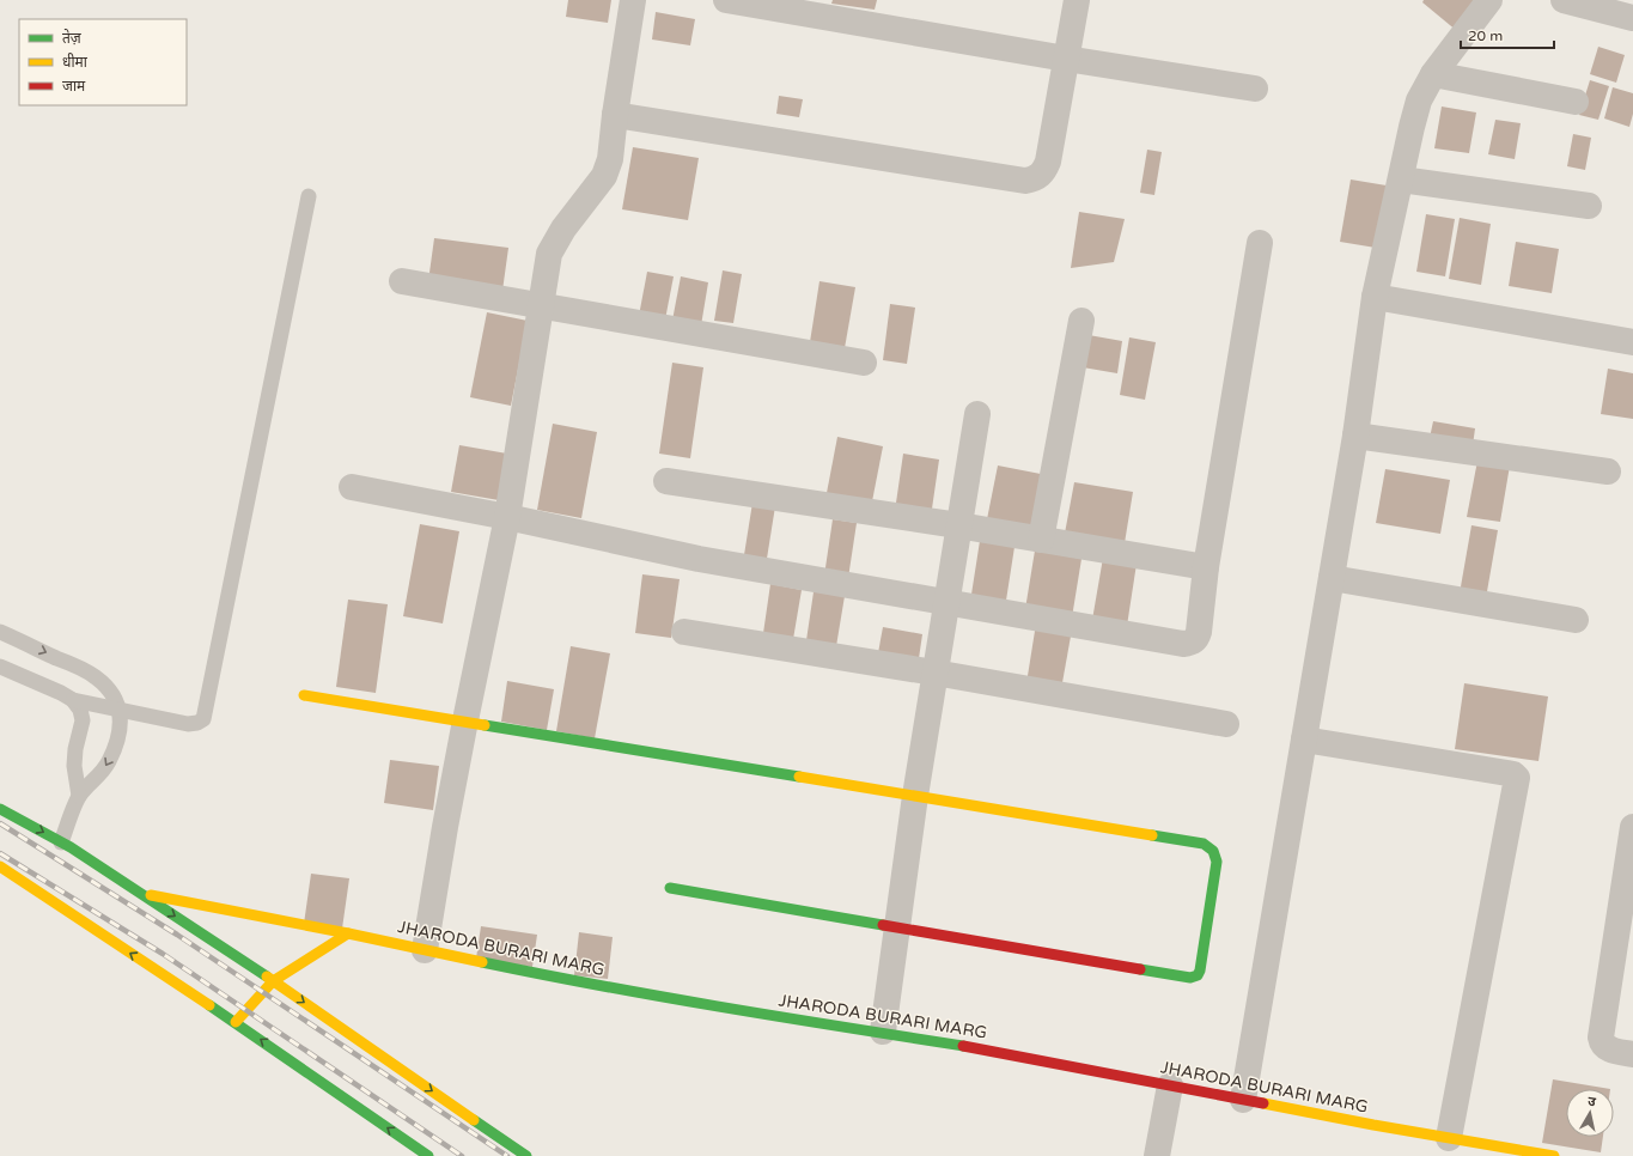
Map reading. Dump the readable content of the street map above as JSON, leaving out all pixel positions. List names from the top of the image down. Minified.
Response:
{"streets":{"street":["JHARODA BURARI MARG"]},"legend":["तेज़","धीमा","जाम"],"scale_bar":"20 m","north":"top"}
